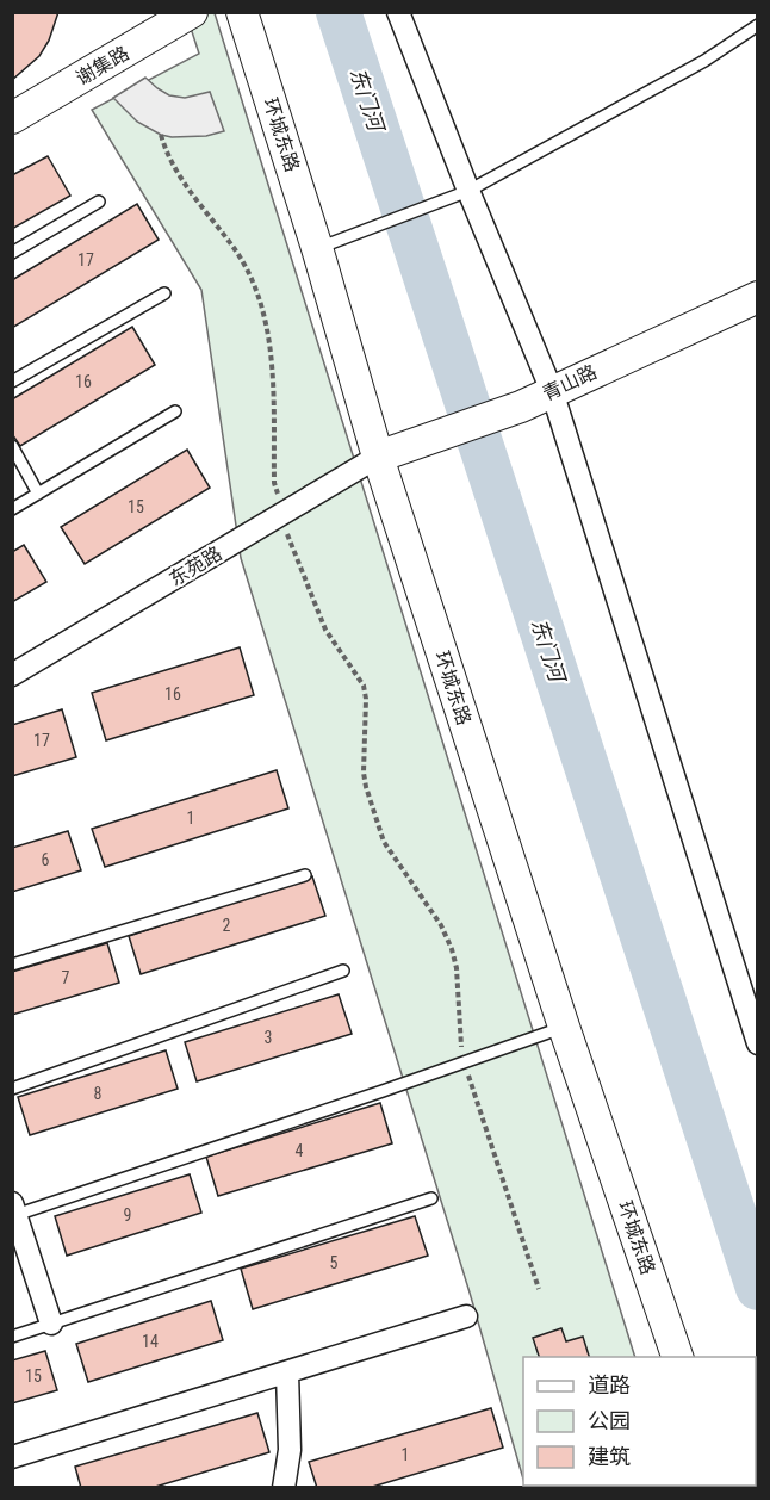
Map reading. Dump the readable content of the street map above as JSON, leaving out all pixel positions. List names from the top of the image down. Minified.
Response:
{"streets":{"main road":["谢集路","环城东路","青山路"],"street":["东苑路"]},"crossings":[["环城东路","青山路"],["环城东路","东苑路"],["青山路","东苑路"]],"water":["东门河"],"house_numbers":["17","16","15","16","17","1","6","2","7","3","8","4","9","5","14","15","1"],"legend":["道路","公园","建筑"]}
